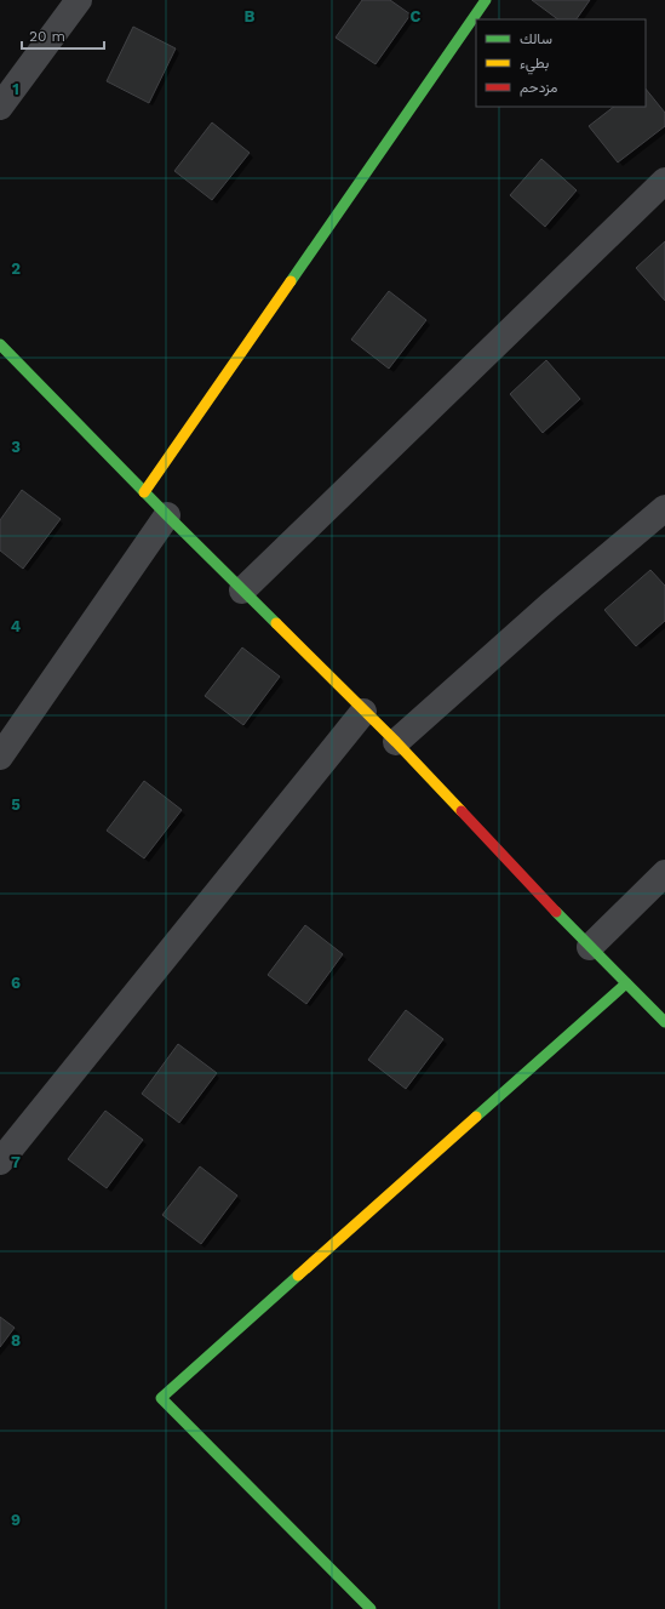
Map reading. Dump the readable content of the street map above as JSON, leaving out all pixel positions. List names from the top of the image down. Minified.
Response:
{"legend":["سالك","بطيء","مزدحم"],"scale_bar":"20 m","grid":{"columns":["B","C"],"rows":["1","2","3","4","5","6","7","8","9"]}}
